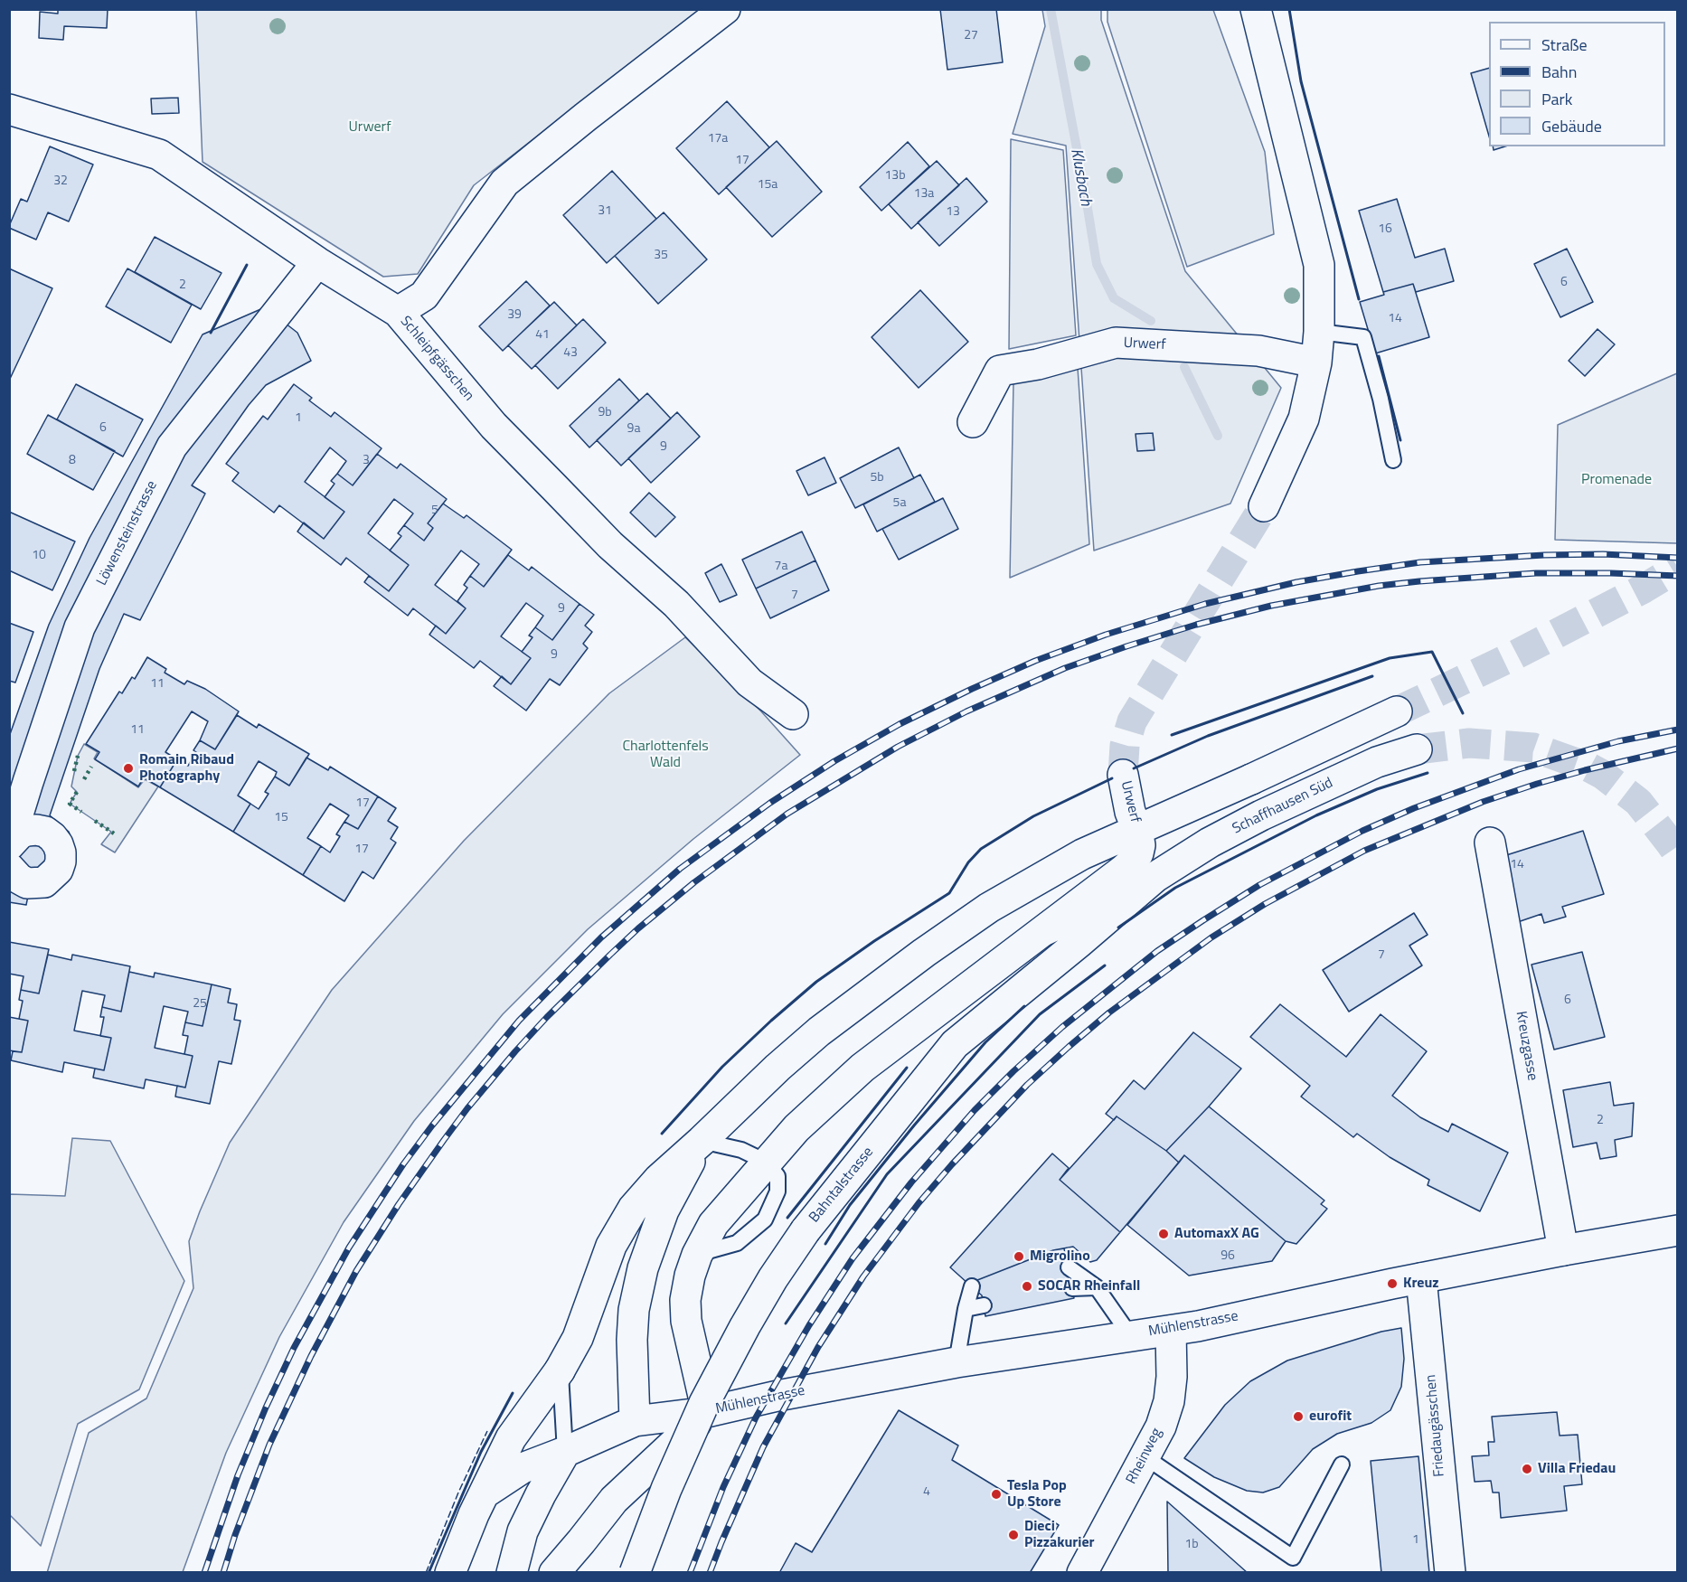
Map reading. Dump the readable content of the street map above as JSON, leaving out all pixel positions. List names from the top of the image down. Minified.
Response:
{"streets":{"main road":["Urwerf","Schleipfgässchen","Löwensteinstrasse","Schaffhausen Süd","Kreuzgasse","Bahntalstrasse","Mühlenstrasse","Friedaugässchen","Rheinweg"]},"crossings":[["Schleipfgässchen","Löwensteinstrasse"],["Schaffhausen Süd","Bahntalstrasse"],["Kreuzgasse","Mühlenstrasse"],["Mühlenstrasse","Friedaugässchen"],["Mühlenstrasse","Rheinweg"]],"water":["Klusbach"],"parks":["Urwerf","Promenade","Charlottenfels Wald"],"places":["Romain Ribaud Photography","AutomaxX AG","Migrolino","Kreuz","SOCAR Rheinfall","eurofit","Villa Friedau","Tesla Pop Up Store","Dieci Pizzakurier"],"house_numbers":["27","17a","17","13b","32","15a","13a","31","13","16","35","6","2","39","14","41","43","9b","1","6","9a","9","8","3","5b","5a","5","10","7a","7","9","9","11","11","17","15","17","14","7","6","25","2","96","4","1","1b"],"legend":["Straße","Bahn","Park","Gebäude"]}
